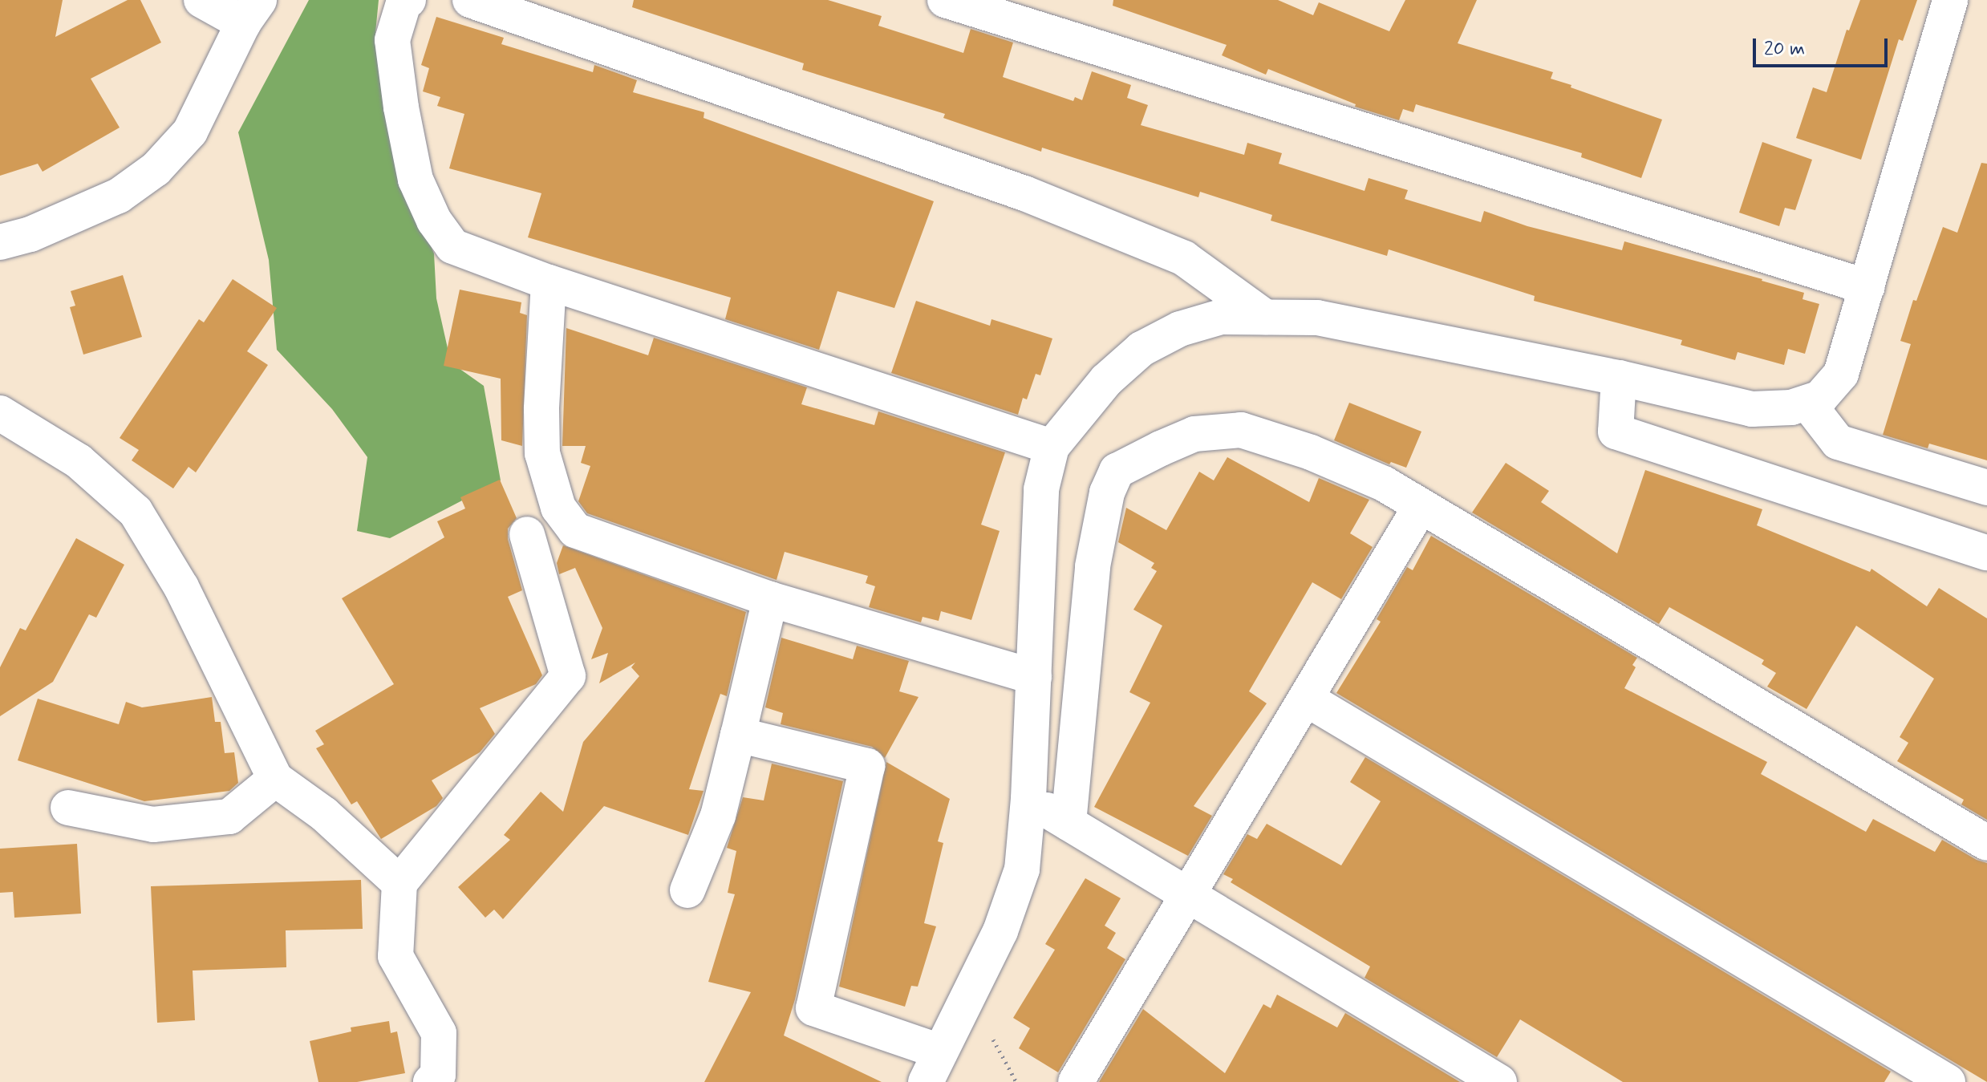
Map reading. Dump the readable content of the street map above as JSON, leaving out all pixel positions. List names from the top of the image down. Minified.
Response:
{"scale_bar":"20 m"}
